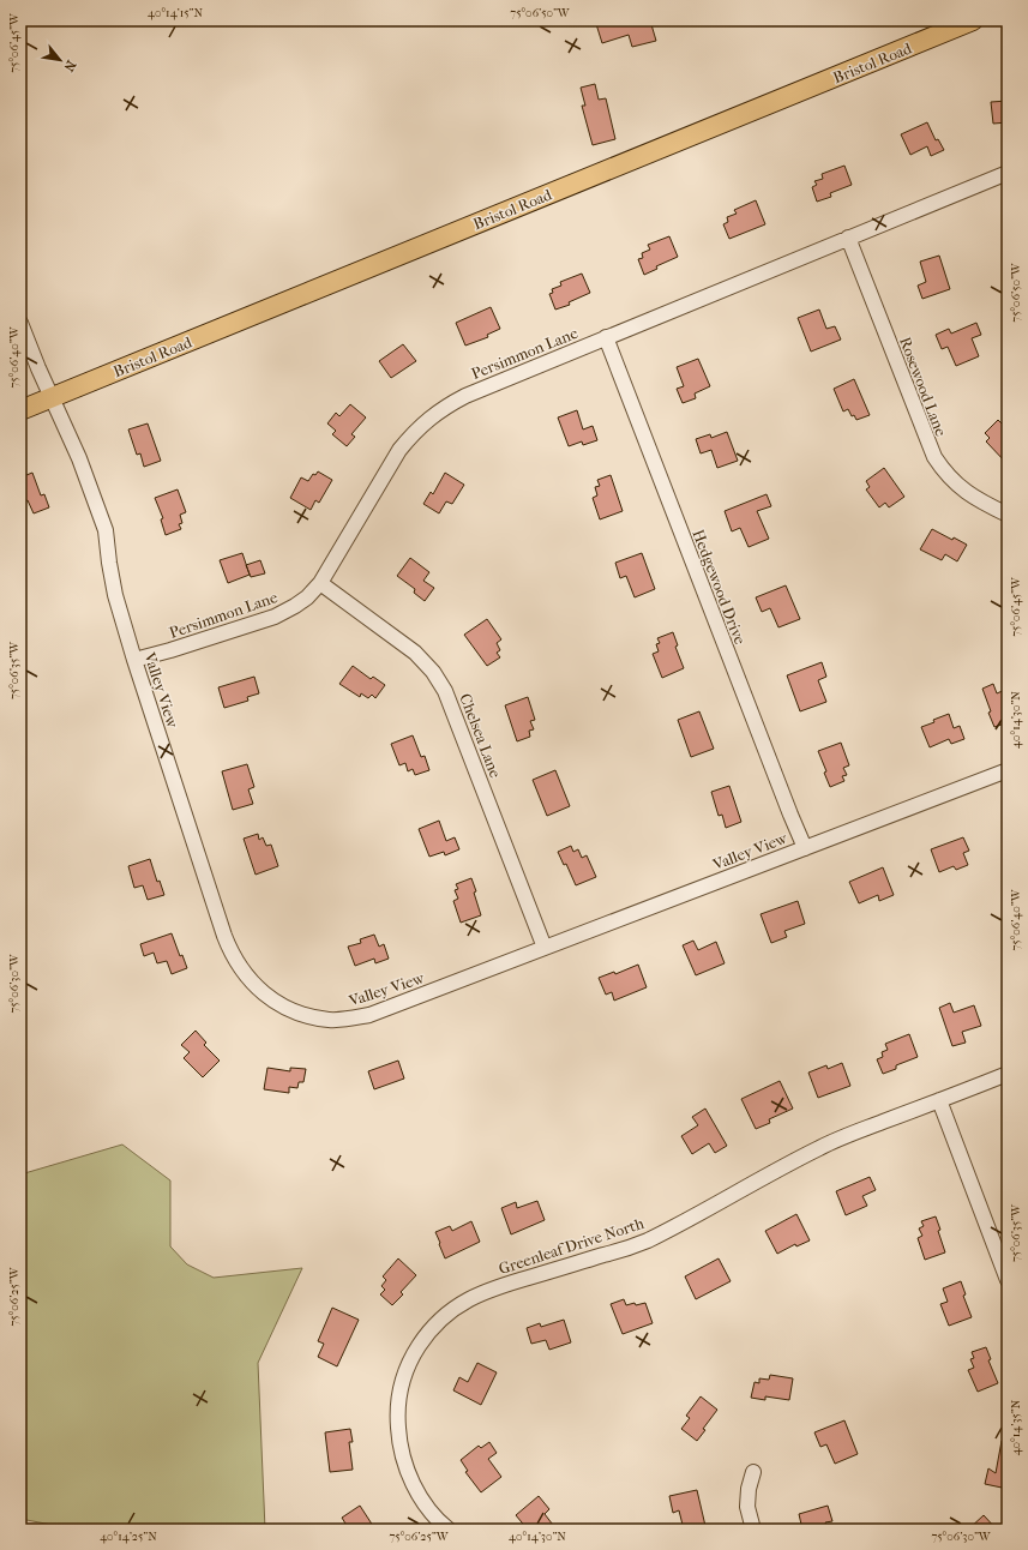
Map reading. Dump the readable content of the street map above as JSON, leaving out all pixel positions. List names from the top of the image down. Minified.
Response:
{"streets":{"main road":["Bristol Road"],"street":["Persimmon Lane","Rosewood Lane","Hedgewood Drive","Valley View","Chelsea Lane","Greenleaf Drive North"]},"crossings":[["Bristol Road","Valley View"],["Persimmon Lane","Rosewood Lane"],["Persimmon Lane","Hedgewood Drive"],["Persimmon Lane","Valley View"],["Persimmon Lane","Chelsea Lane"],["Hedgewood Drive","Valley View"],["Valley View","Chelsea Lane"]],"north":"bottom right","coordinates":["40°14'15\"N","75°06'50\"W","75°06'45\"W","75°06'40\"W","75°06'35\"W","40°14'30\"N","75°06'30\"W","75°06'25\"W","40°14'35\"N","40°14'25\"N"]}
